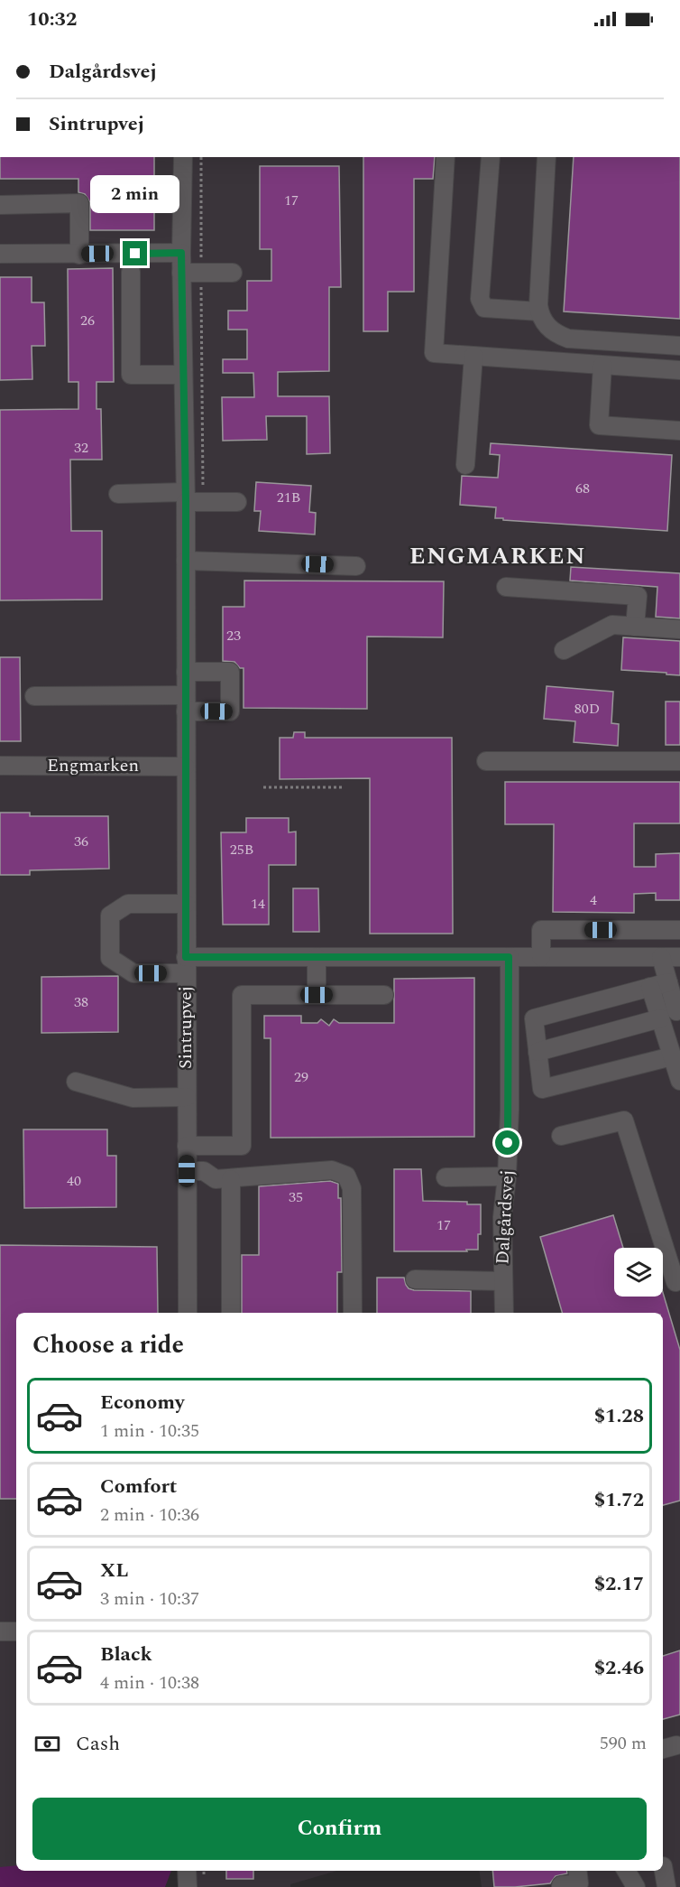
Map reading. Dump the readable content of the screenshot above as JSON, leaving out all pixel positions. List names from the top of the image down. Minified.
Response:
{"streets":{"street":["Engmarken","Sintrupvej","Dalgårdsvej"]},"crossings":[["Engmarken","Sintrupvej"]],"districts":["ENGMARKEN"],"house_numbers":["17","26","32","68","21B","23","80D","36","25B","4","14","38","29","40","35","17"],"page":{"status":"10:32","banner":["Dalgårdsvej","Sintrupvej"],"bubble":"2 min","heading":"Choose a ride","list":[{"name":"Economy","note":"1 min · 10:35","value":"$1.28"},{"name":"Comfort","note":"2 min · 10:36","value":"$1.72"},{"name":"XL","note":"3 min · 10:37","value":"$2.17"},{"name":"Black","note":"4 min · 10:38","value":"$2.46"}],"pay":["Cash","590 m"],"buttons":"Confirm"}}
